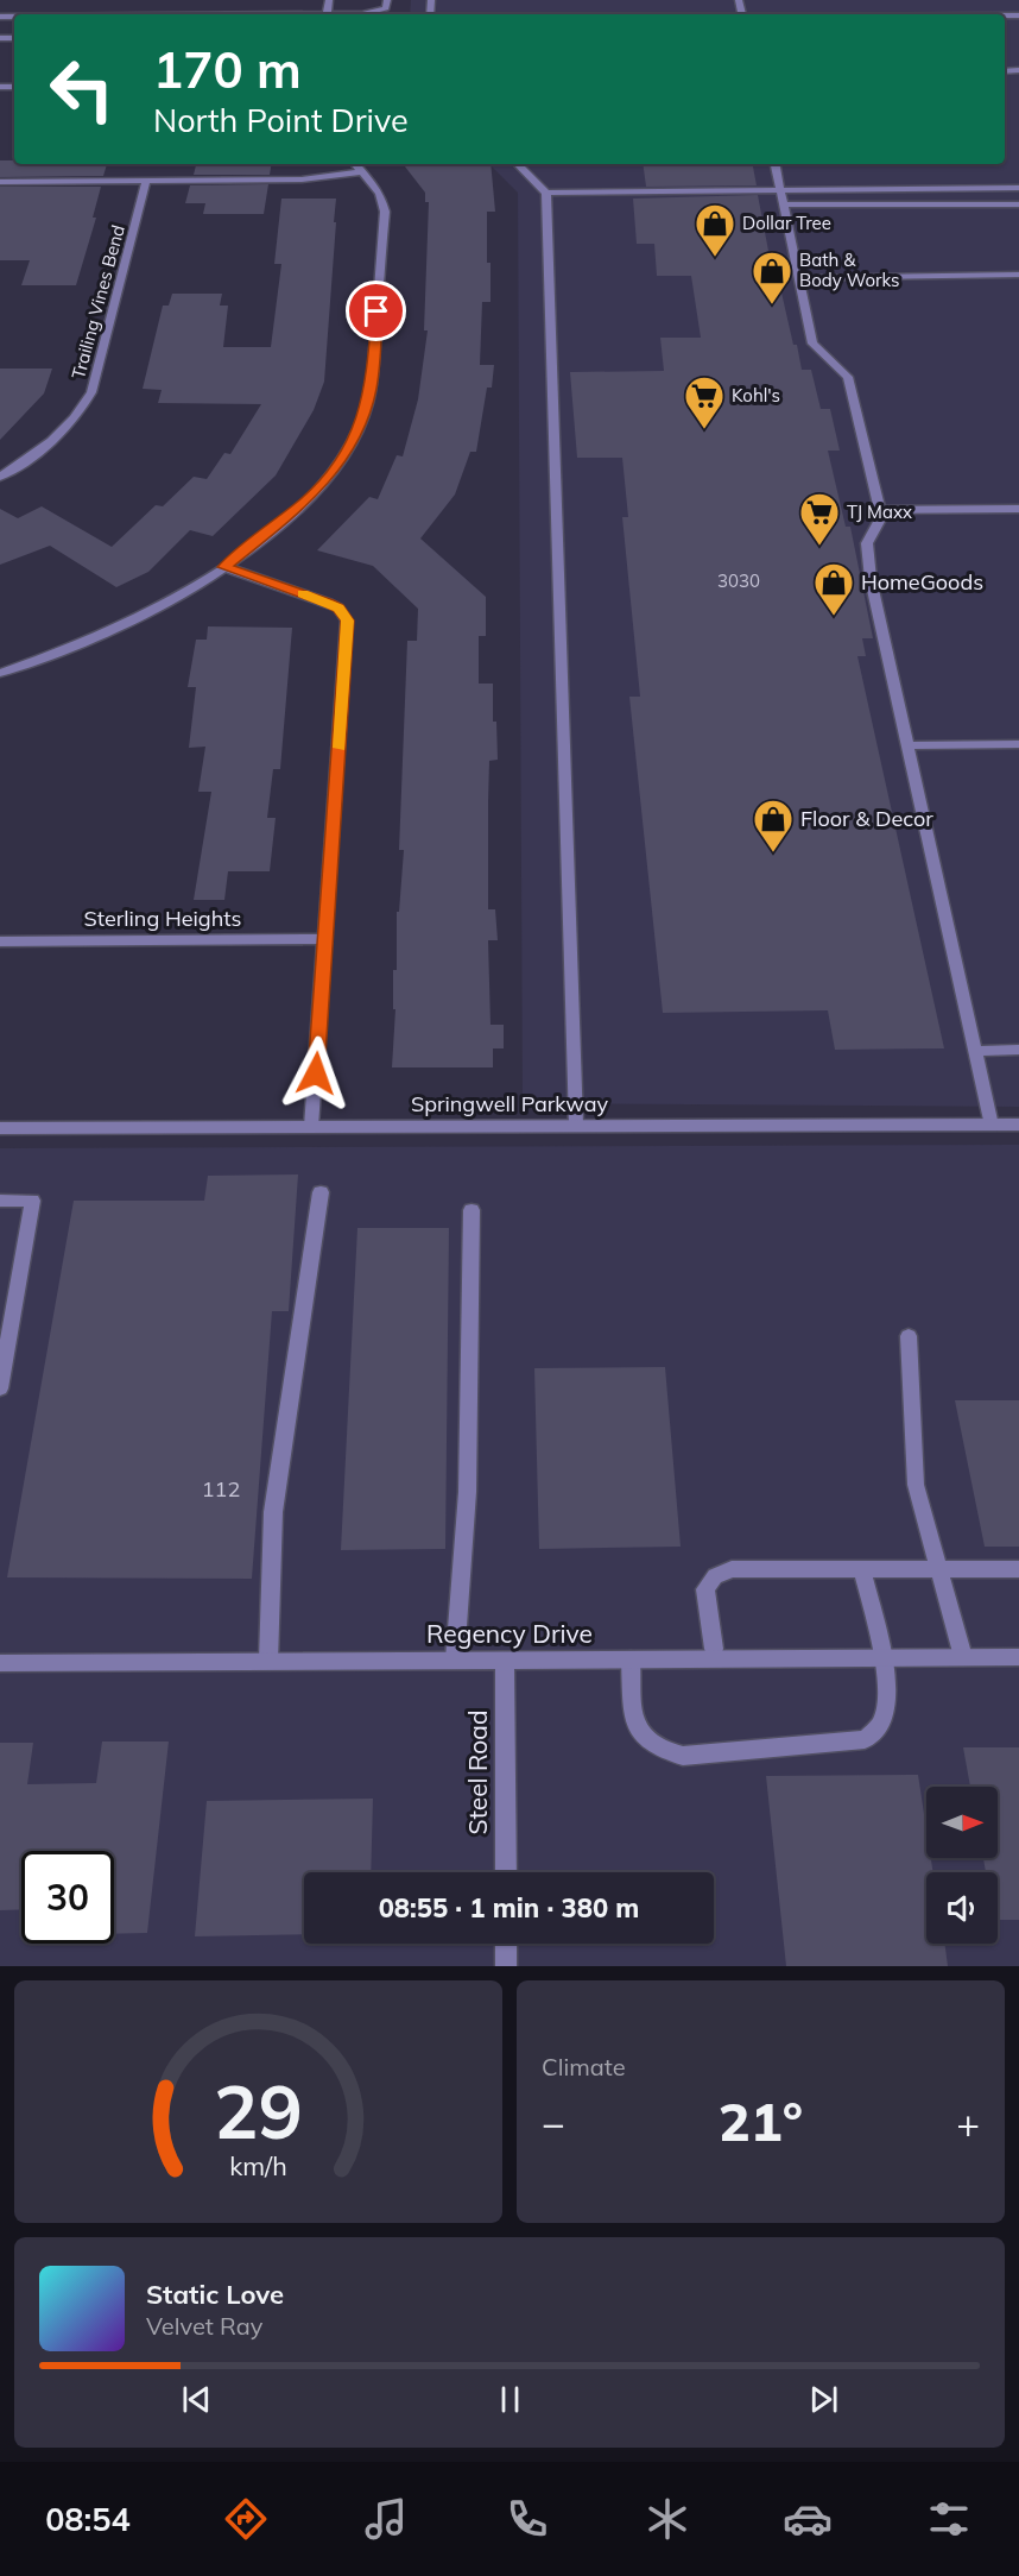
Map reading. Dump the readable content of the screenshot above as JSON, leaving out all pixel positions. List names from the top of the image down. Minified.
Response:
{"streets":{"street":["Trailing Vines Bend","Sterling Heights","Springwell Parkway","Regency Drive","Steel Road"]},"crossings":[["Regency Drive","Steel Road"]],"places":{"shop":["Dollar Tree","Bath & Body Works","HomeGoods","Floor & Decor"],"supermarket":["Kohl's","TJ Maxx"]},"house_numbers":["3030","112"],"north":"right","page":{"turn":["170 m","North Point Drive"],"limit":"30","trip":"08:55 · 1 min · 380 m","tile":"Climate","heat":["−","21°","+"],"song":["Static Love","Velvet Ray"],"tabs":"08:54","gauge":["29","km/h"]}}
